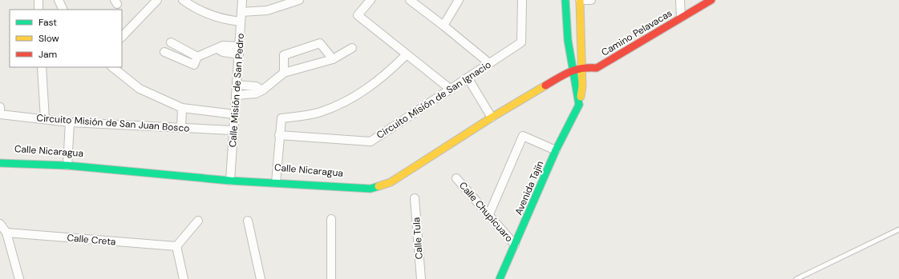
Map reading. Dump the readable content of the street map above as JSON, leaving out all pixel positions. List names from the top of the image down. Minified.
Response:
{"streets":{"main road":["Camino Pelavacas","Calle Nicaragua","Avenida Tajín"],"street":["Calle Misión de San Pedro","Circuito Misión de San Ignacio","Circuito Misión de San Juan Bosco","Calle Chupícuaro","Calle Tula","Calle Creta"]},"crossings":[["Camino Pelavacas","Calle Nicaragua"],["Camino Pelavacas","Avenida Tajín"],["Calle Misión de San Pedro","Circuito Misión de San Juan Bosco"],["Calle Misión de San Pedro","Calle Nicaragua"],["Calle Nicaragua","Avenida Tajín"],["Avenida Tajín","Calle Chupícuaro"]],"legend":["Fast","Slow","Jam"]}
